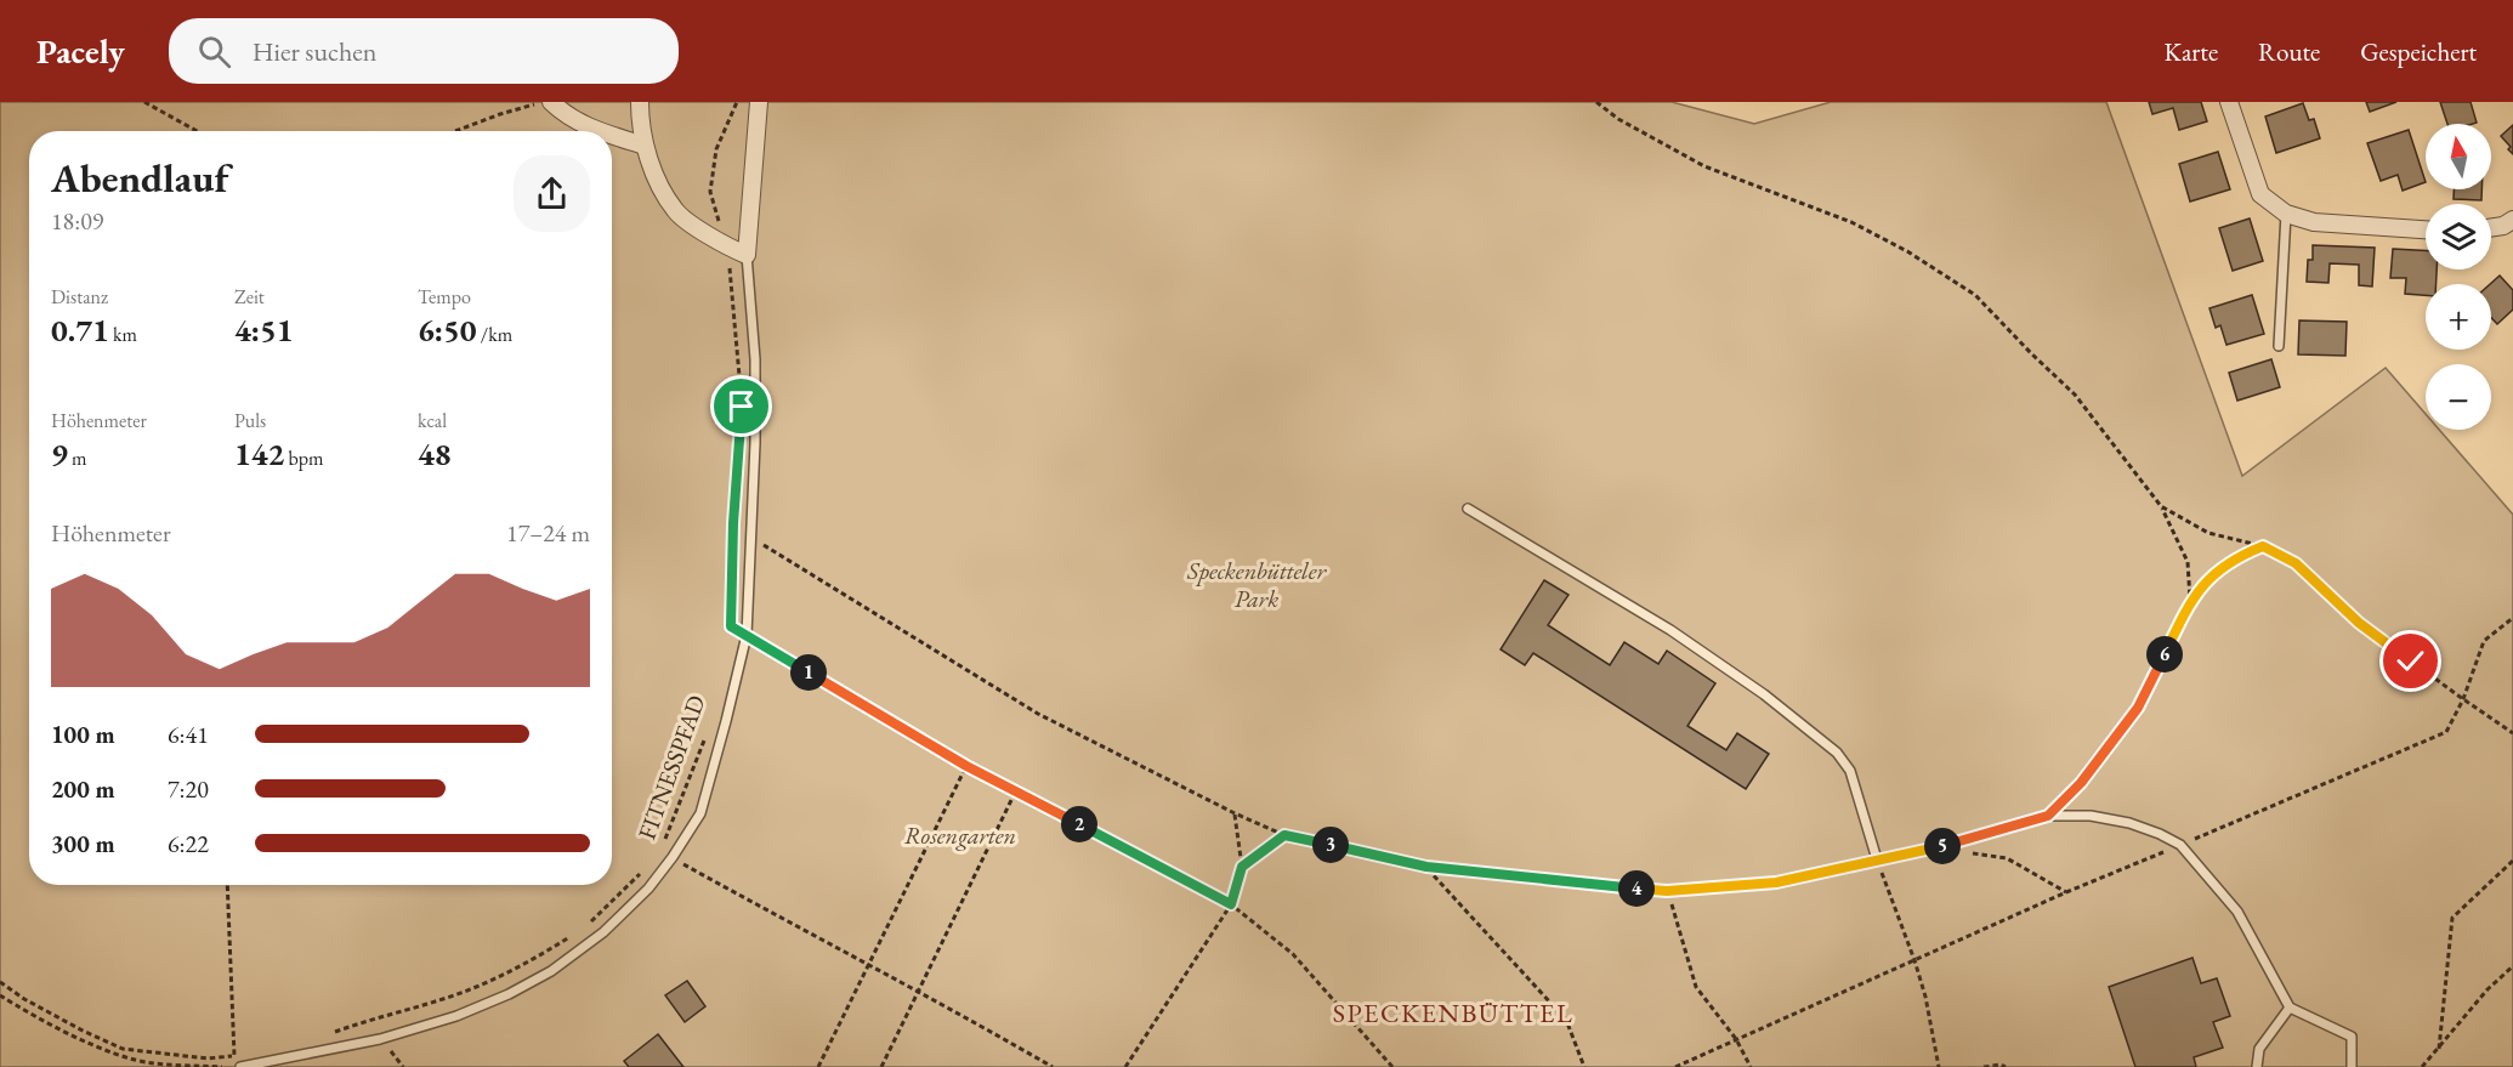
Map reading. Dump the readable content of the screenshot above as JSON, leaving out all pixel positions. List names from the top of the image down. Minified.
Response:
{"streets":{"path":["FITNESSPFAD"]},"districts":["SPECKENBÜTTEL"],"parks":["Speckenbütteler Park","Rosengarten"],"north":"top","page":{"header":"Pacely","search":"Hier suchen","nav":["Karte","Route","Gespeichert"],"map_buttons":["+","−"],"heading":["Abendlauf","18:09"],"stats":[["Distanz","0.71 km"],["Zeit","4:51"],["Tempo","6:50 /km"],["Höhenmeter","9 m"],["Puls","142 bpm"],["kcal","48"]],"chart":["Höhenmeter","17–24 m"],"pins":["6","1","2","3","5","4"],"list":[{"name":"100 m","note":"6:41"},{"name":"200 m","note":"7:20"},{"name":"300 m","note":"6:22"}]}}
